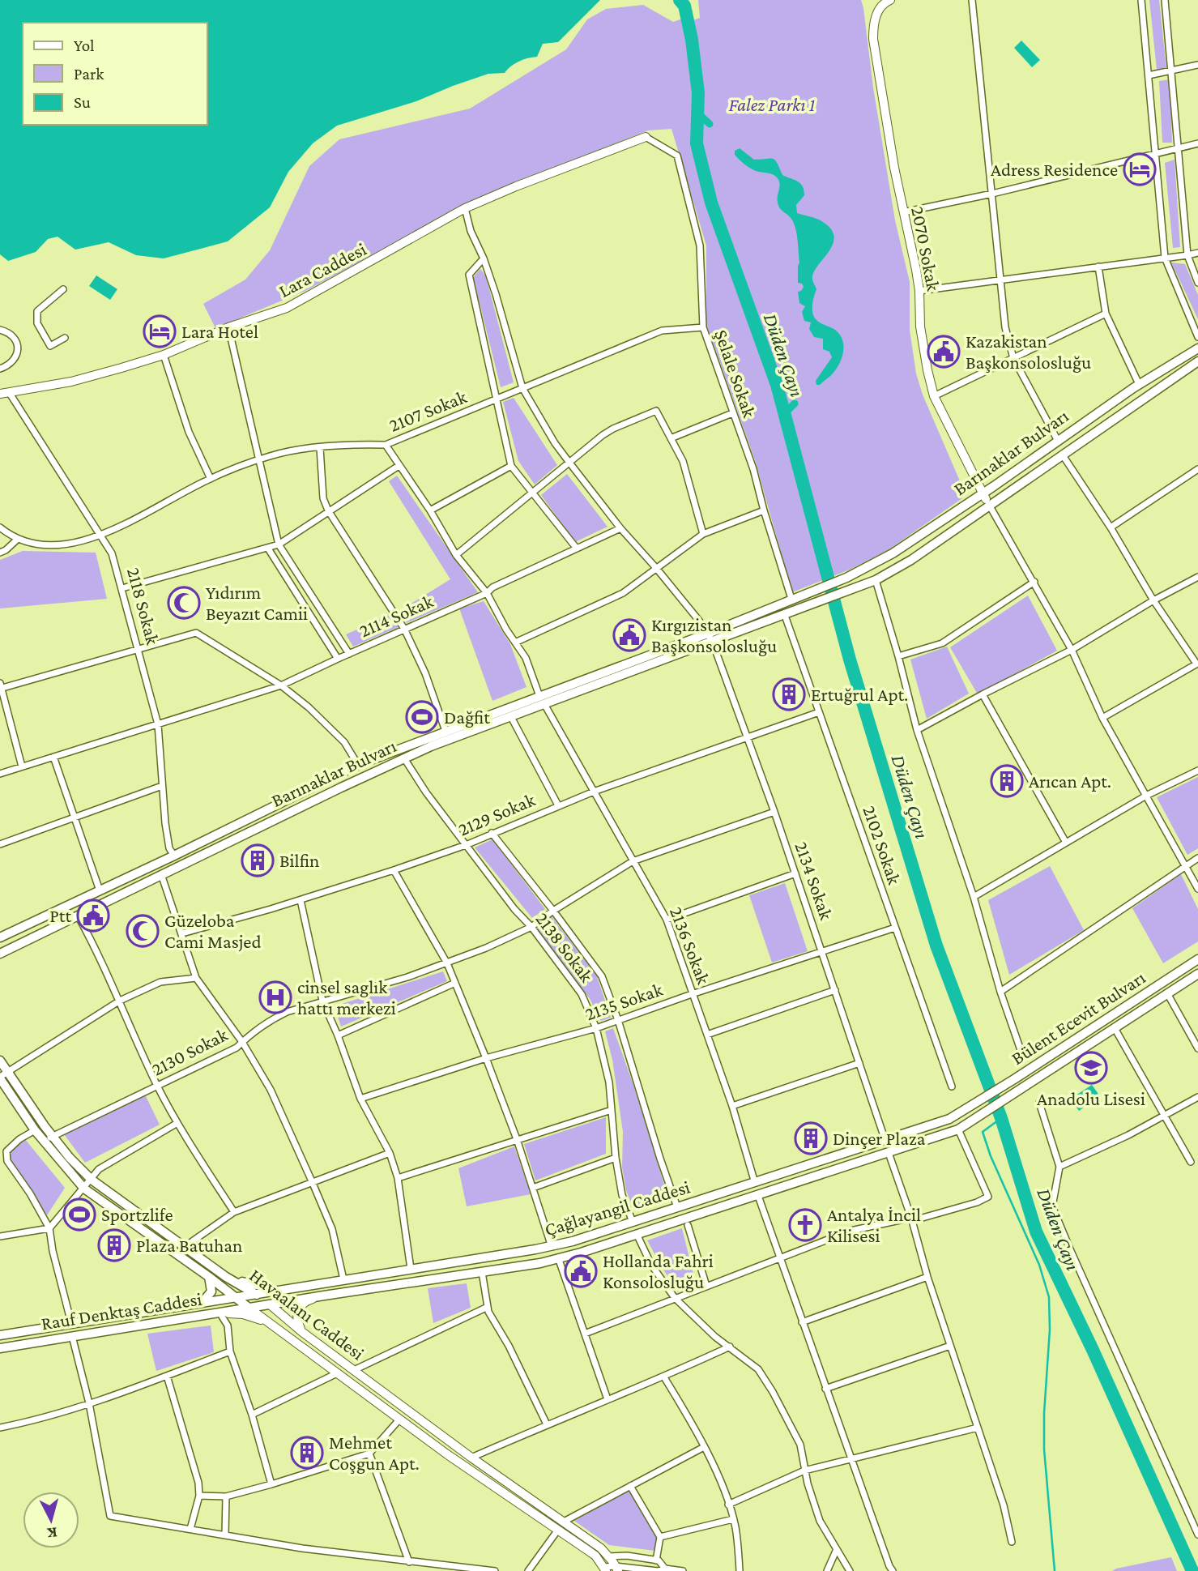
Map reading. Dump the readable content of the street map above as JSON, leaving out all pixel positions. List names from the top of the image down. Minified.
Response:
{"streets":{"main road":["Barınaklar Bulvarı","Bülent Ecevit Bulvarı","Çağlayangil Caddesi","Rauf Denktaş Caddesi","Havaalanı Caddesi"],"street":["2070 Sokak","Lara Caddesi","Şelale Sokak","2107 Sokak","2118 Sokak","2114 Sokak","2129 Sokak","2102 Sokak","2134 Sokak","2136 Sokak","2138 Sokak","2135 Sokak","2130 Sokak"]},"crossings":[["2070 Sokak","Barınaklar Bulvarı"],["Lara Caddesi","Şelale Sokak"],["Lara Caddesi","2118 Sokak"],["Lara Caddesi","2114 Sokak"],["Lara Caddesi","2134 Sokak"],["Şelale Sokak","2107 Sokak"],["Şelale Sokak","Barınaklar Bulvarı"],["2107 Sokak","2118 Sokak"],["2107 Sokak","2114 Sokak"],["2107 Sokak","2134 Sokak"],["2107 Sokak","2136 Sokak"],["Barınaklar Bulvarı","2118 Sokak"],["Barınaklar Bulvarı","2102 Sokak"],["Barınaklar Bulvarı","2134 Sokak"],["Barınaklar Bulvarı","2136 Sokak"],["Barınaklar Bulvarı","2138 Sokak"],["2114 Sokak","2134 Sokak"],["2114 Sokak","2136 Sokak"],["2129 Sokak","2102 Sokak"],["2129 Sokak","2134 Sokak"],["2129 Sokak","2136 Sokak"],["2129 Sokak","2138 Sokak"],["2102 Sokak","2135 Sokak"],["2134 Sokak","2135 Sokak"],["2134 Sokak","2130 Sokak"],["2134 Sokak","Çağlayangil Caddesi"],["2136 Sokak","2135 Sokak"],["2136 Sokak","2130 Sokak"],["2136 Sokak","Çağlayangil Caddesi"],["2138 Sokak","2135 Sokak"],["2138 Sokak","2130 Sokak"],["2138 Sokak","Çağlayangil Caddesi"],["Bülent Ecevit Bulvarı","Çağlayangil Caddesi"],["2130 Sokak","Havaalanı Caddesi"],["Çağlayangil Caddesi","Rauf Denktaş Caddesi"],["Çağlayangil Caddesi","Havaalanı Caddesi"],["Rauf Denktaş Caddesi","Havaalanı Caddesi"]],"water":["Düden Çayı"],"parks":["Falez Parkı 1"],"places":{"hotel":["Adress Residence","Lara Hotel"],"public building":["Kazakistan Başkonsolosluğu","Kırgızistan Başkonsolosluğu","Ptt","Hollanda Fahri Konsolosluğu"],"mosque":["Yıdırım Beyazıt Camii","Güzeloba Cami Masjed"],"building":["Ertuğrul Apt.","Arıcan Apt.","Bilfin","Dinçer Plaza","Plaza Batuhan","Mehmet Coşgun Apt."],"sports":["Dağfit","Sportzlife"],"hospital":["cinsel saglık hattı merkezi"],"school or university":["Anadolu Lisesi"],"church":["Antalya İncil Kilisesi"]},"legend":["Yol","Park","Su"],"north":"bottom"}
